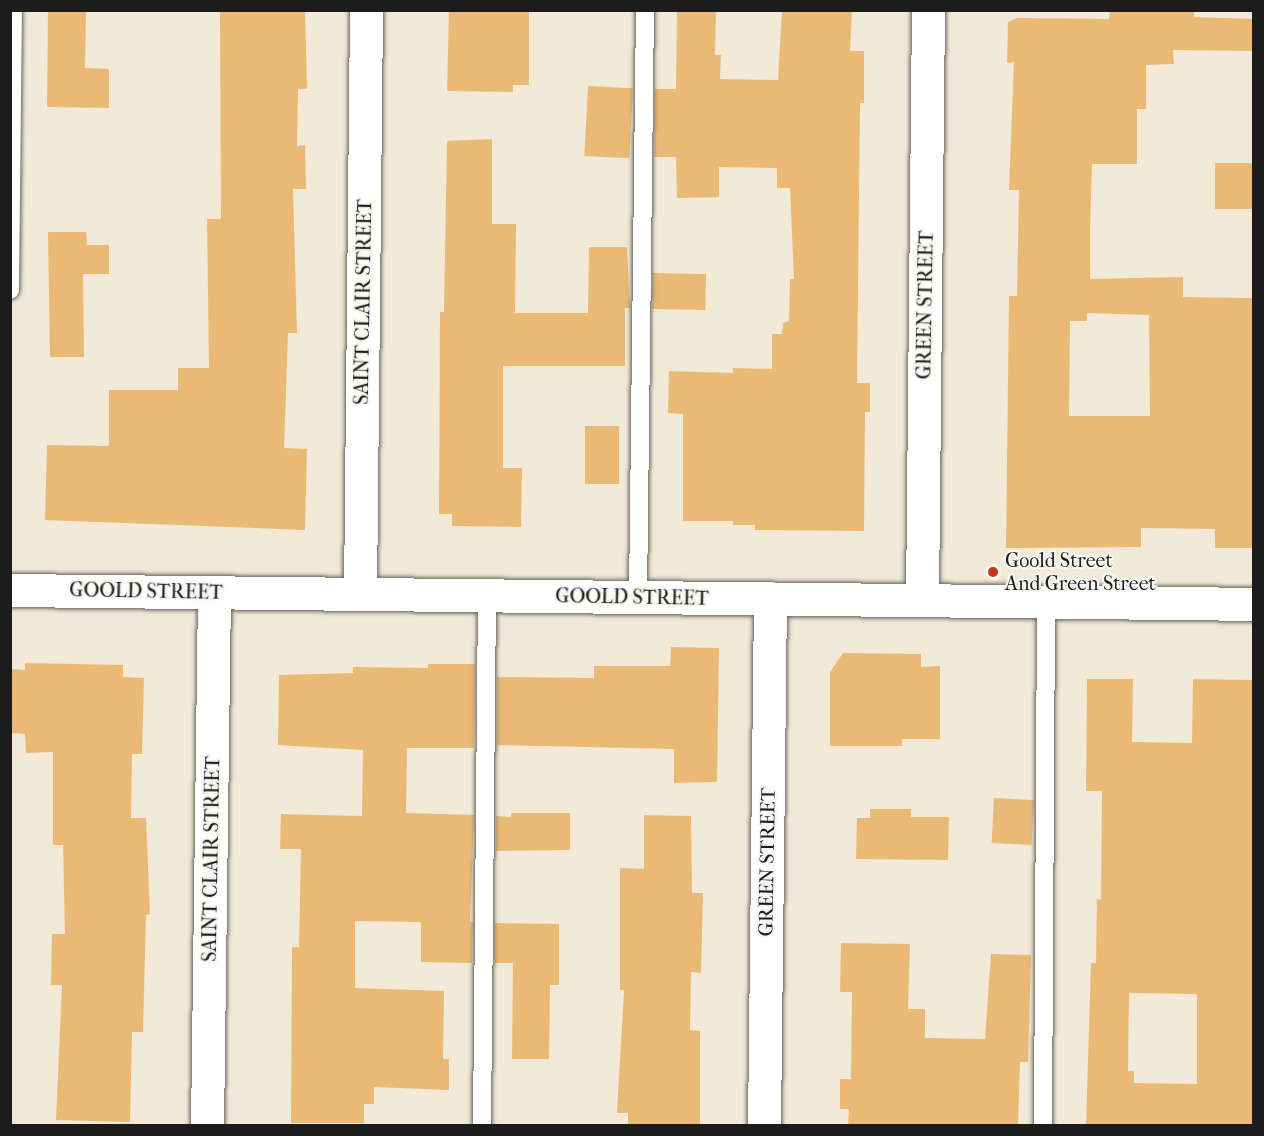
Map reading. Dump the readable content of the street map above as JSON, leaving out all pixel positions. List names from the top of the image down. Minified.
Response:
{"streets":{"street":["SAINT CLAIR STREET","GREEN STREET","GOOLD STREET"]},"crossings":[["SAINT CLAIR STREET","GOOLD STREET"],["GREEN STREET","GOOLD STREET"]],"places":["Goold Street And Green Street"]}
